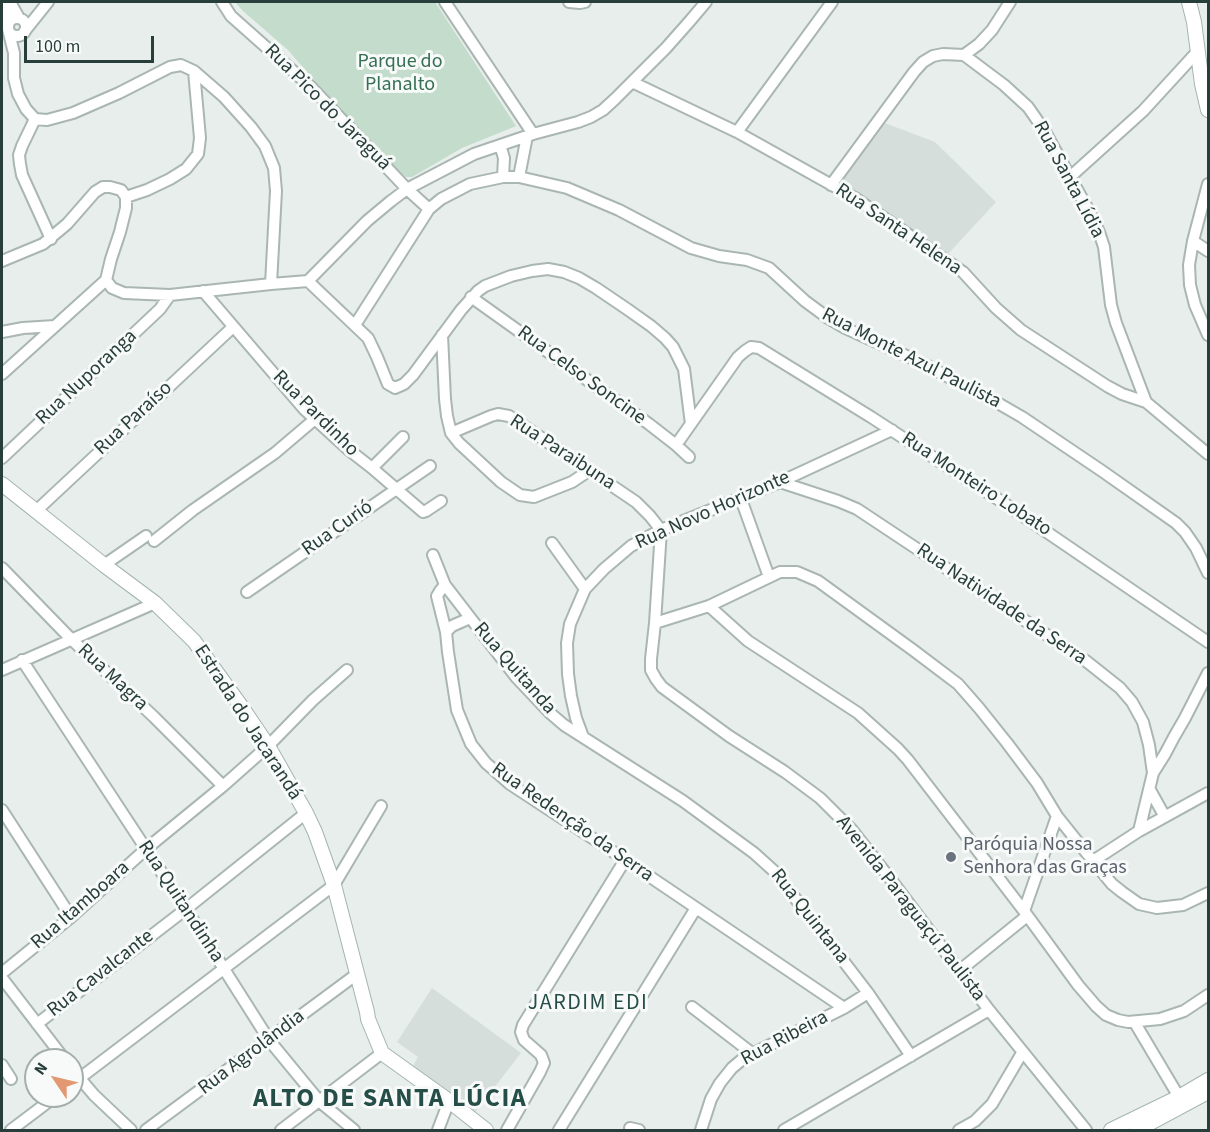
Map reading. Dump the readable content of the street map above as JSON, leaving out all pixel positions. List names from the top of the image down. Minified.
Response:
{"streets":{"main road":["Estrada do Jacarandá"],"street":["Rua Pico do Jaraguá","Rua Santa Lídia","Rua Santa Helena","Rua Monte Azul Paulista","Rua Celso Soncine","Rua Nuporanga","Rua Pardinho","Rua Paraíso","Rua Paraibuna","Rua Monteiro Lobato","Rua Novo Horizonte","Rua Curió","Rua Natividade da Serra","Rua Quitanda","Rua Magra","Rua Redenção da Serra","Rua Quitandinha","Rua Itamboara","Avenida Paraguaçú Paulista","Rua Quintana","Rua Cavalcante","Rua Ribeira","Rua Agrolândia"]},"crossings":[["Rua Pico do Jaraguá","Rua Monte Azul Paulista"],["Rua Santa Lídia","Rua Santa Helena"],["Rua Pardinho","Rua Paraíso"],["Rua Pardinho","Rua Curió"],["Rua Paraíso","Estrada do Jacarandá"],["Rua Paraibuna","Rua Novo Horizonte"],["Rua Paraibuna","Avenida Paraguaçú Paulista"],["Rua Monteiro Lobato","Rua Novo Horizonte"],["Rua Novo Horizonte","Rua Natividade da Serra"],["Rua Novo Horizonte","Rua Quitanda"],["Rua Novo Horizonte","Avenida Paraguaçú Paulista"],["Rua Quitanda","Rua Redenção da Serra"],["Rua Quitanda","Rua Quintana"],["Rua Magra","Rua Itamboara"],["Estrada do Jacarandá","Rua Itamboara"],["Estrada do Jacarandá","Rua Cavalcante"],["Estrada do Jacarandá","Rua Agrolândia"],["Rua Redenção da Serra","Rua Ribeira"],["Rua Quitandinha","Rua Itamboara"],["Rua Quitandinha","Rua Cavalcante"],["Rua Quitandinha","Rua Agrolândia"],["Rua Quintana","Rua Ribeira"]],"districts":["JARDIM EDI","ALTO DE SANTA LÚCIA"],"parks":["Parque do Planalto"],"places":["Paróquia Nossa Senhora das Graças"],"scale_bar":"100 m","north":"top left"}
